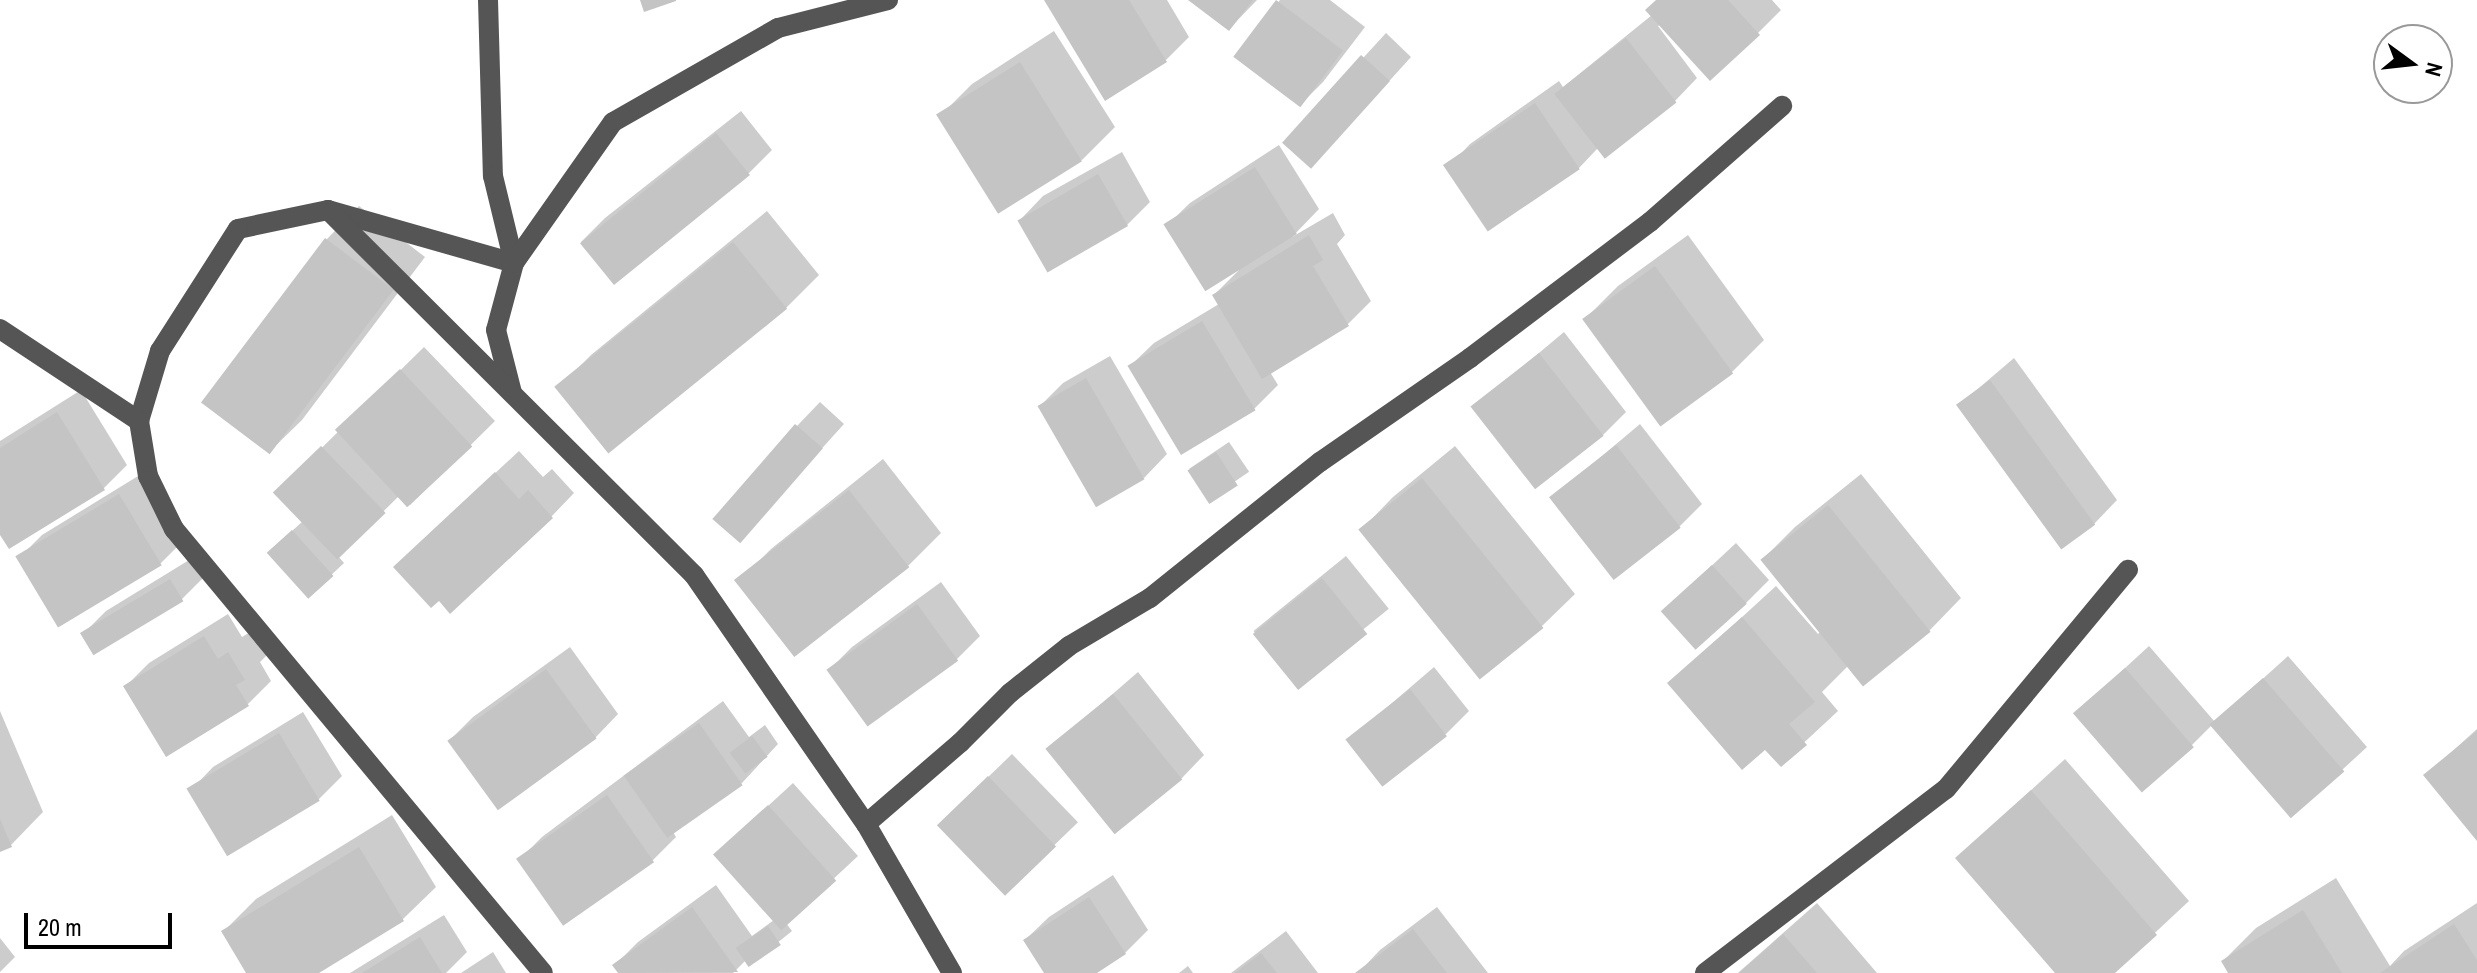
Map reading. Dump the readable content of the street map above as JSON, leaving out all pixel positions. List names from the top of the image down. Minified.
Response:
{"scale_bar":"20 m","north":"right"}
